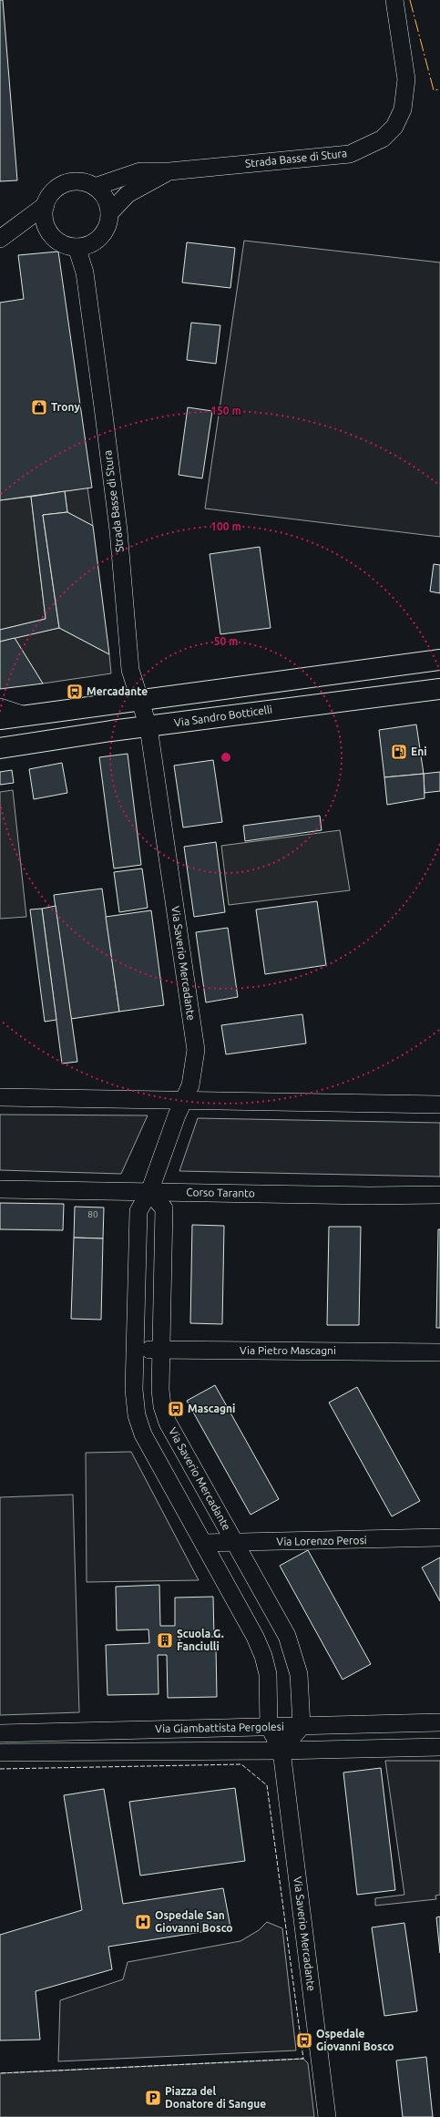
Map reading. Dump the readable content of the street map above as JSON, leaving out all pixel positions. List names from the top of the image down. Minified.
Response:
{"streets":{"main road":["Via Sandro Botticelli"],"street":["Strada Basse di Stura","Via Saverio Mercadante","Corso Taranto","Via Pietro Mascagni","Via Lorenzo Perosi","Via Giambattista Pergolesi"]},"crossings":[["Strada Basse di Stura","Via Sandro Botticelli"],["Strada Basse di Stura","Via Saverio Mercadante"],["Via Sandro Botticelli","Via Saverio Mercadante"],["Via Saverio Mercadante","Corso Taranto"],["Via Saverio Mercadante","Via Pietro Mascagni"],["Via Saverio Mercadante","Via Lorenzo Perosi"],["Via Saverio Mercadante","Via Giambattista Pergolesi"]],"places":{"shop":["Trony"],"bus stop":["Mercadante","Mascagni","Ospedale Giovanni Bosco"],"fuel station":["Eni"],"building":["Scuola G. Fanciulli"],"hospital":["Ospedale San Giovanni Bosco"],"parking":["Piazza del Donatore di Sangue"]},"house_numbers":["80"],"rings":["150 m","100 m","50 m"]}
